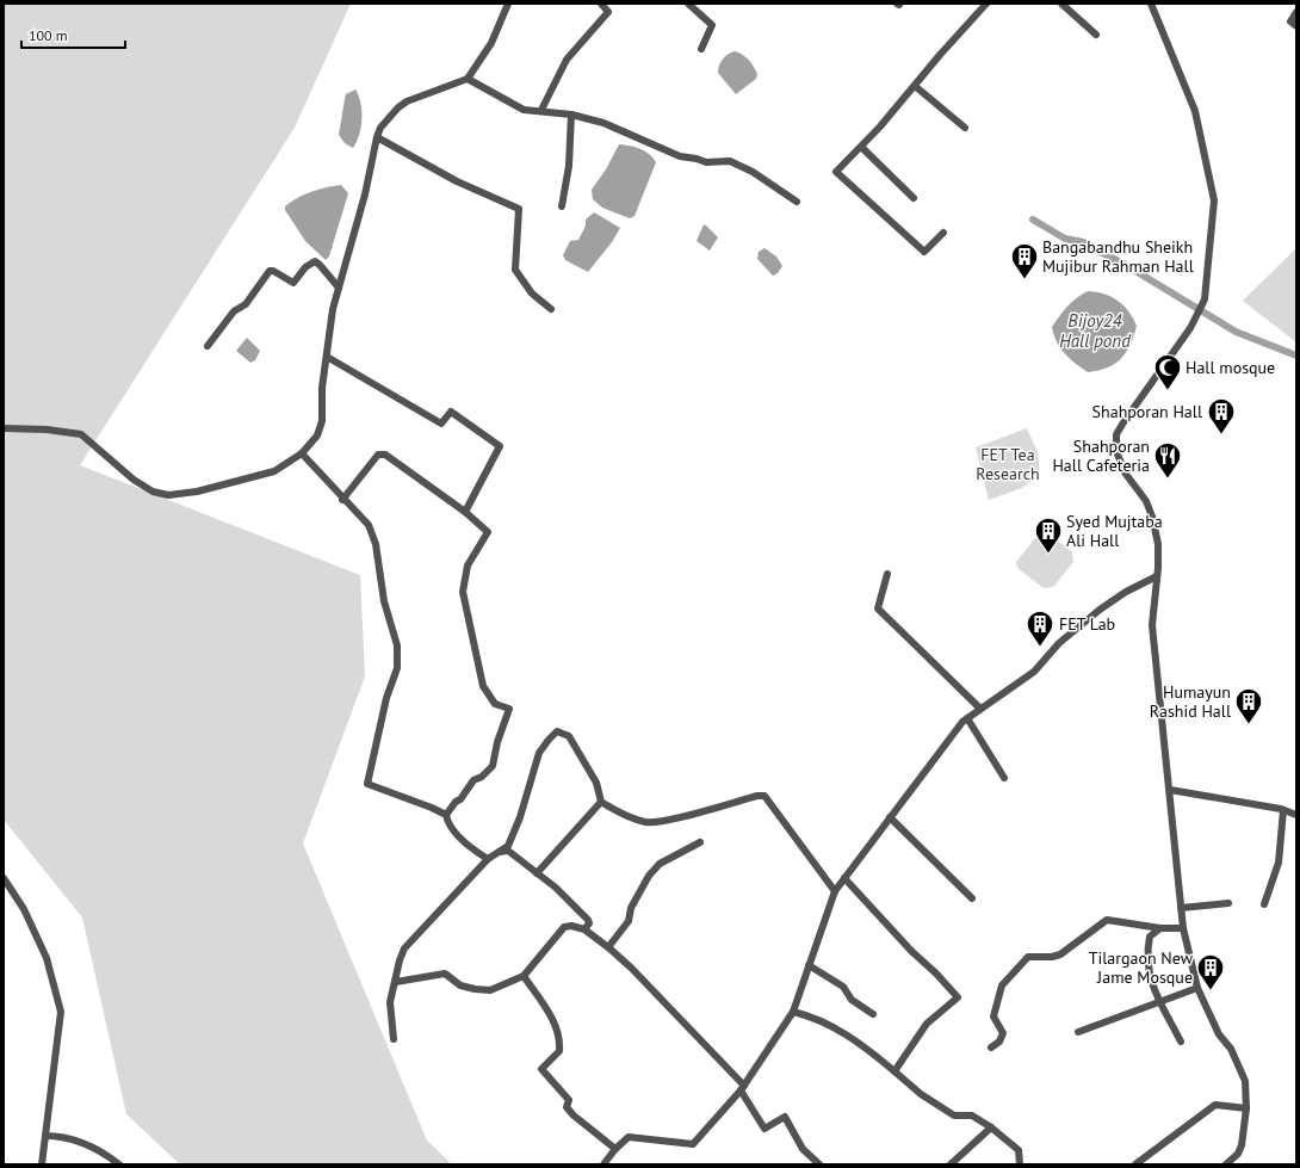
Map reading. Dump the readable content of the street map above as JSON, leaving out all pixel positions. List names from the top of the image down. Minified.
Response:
{"water":["Bijoy24 Hall pond"],"parks":["FET Tea Research"],"places":{"building":["Bangabandhu Sheikh Mujibur Rahman Hall","Shahporan Hall","Syed Mujtaba Ali Hall","FET Lab","Humayun Rashid Hall","Tilargaon New Jame Mosque"],"mosque":["Hall mosque"],"restaurant":["Shahporan Hall Cafeteria"]},"scale_bar":"100 m"}
